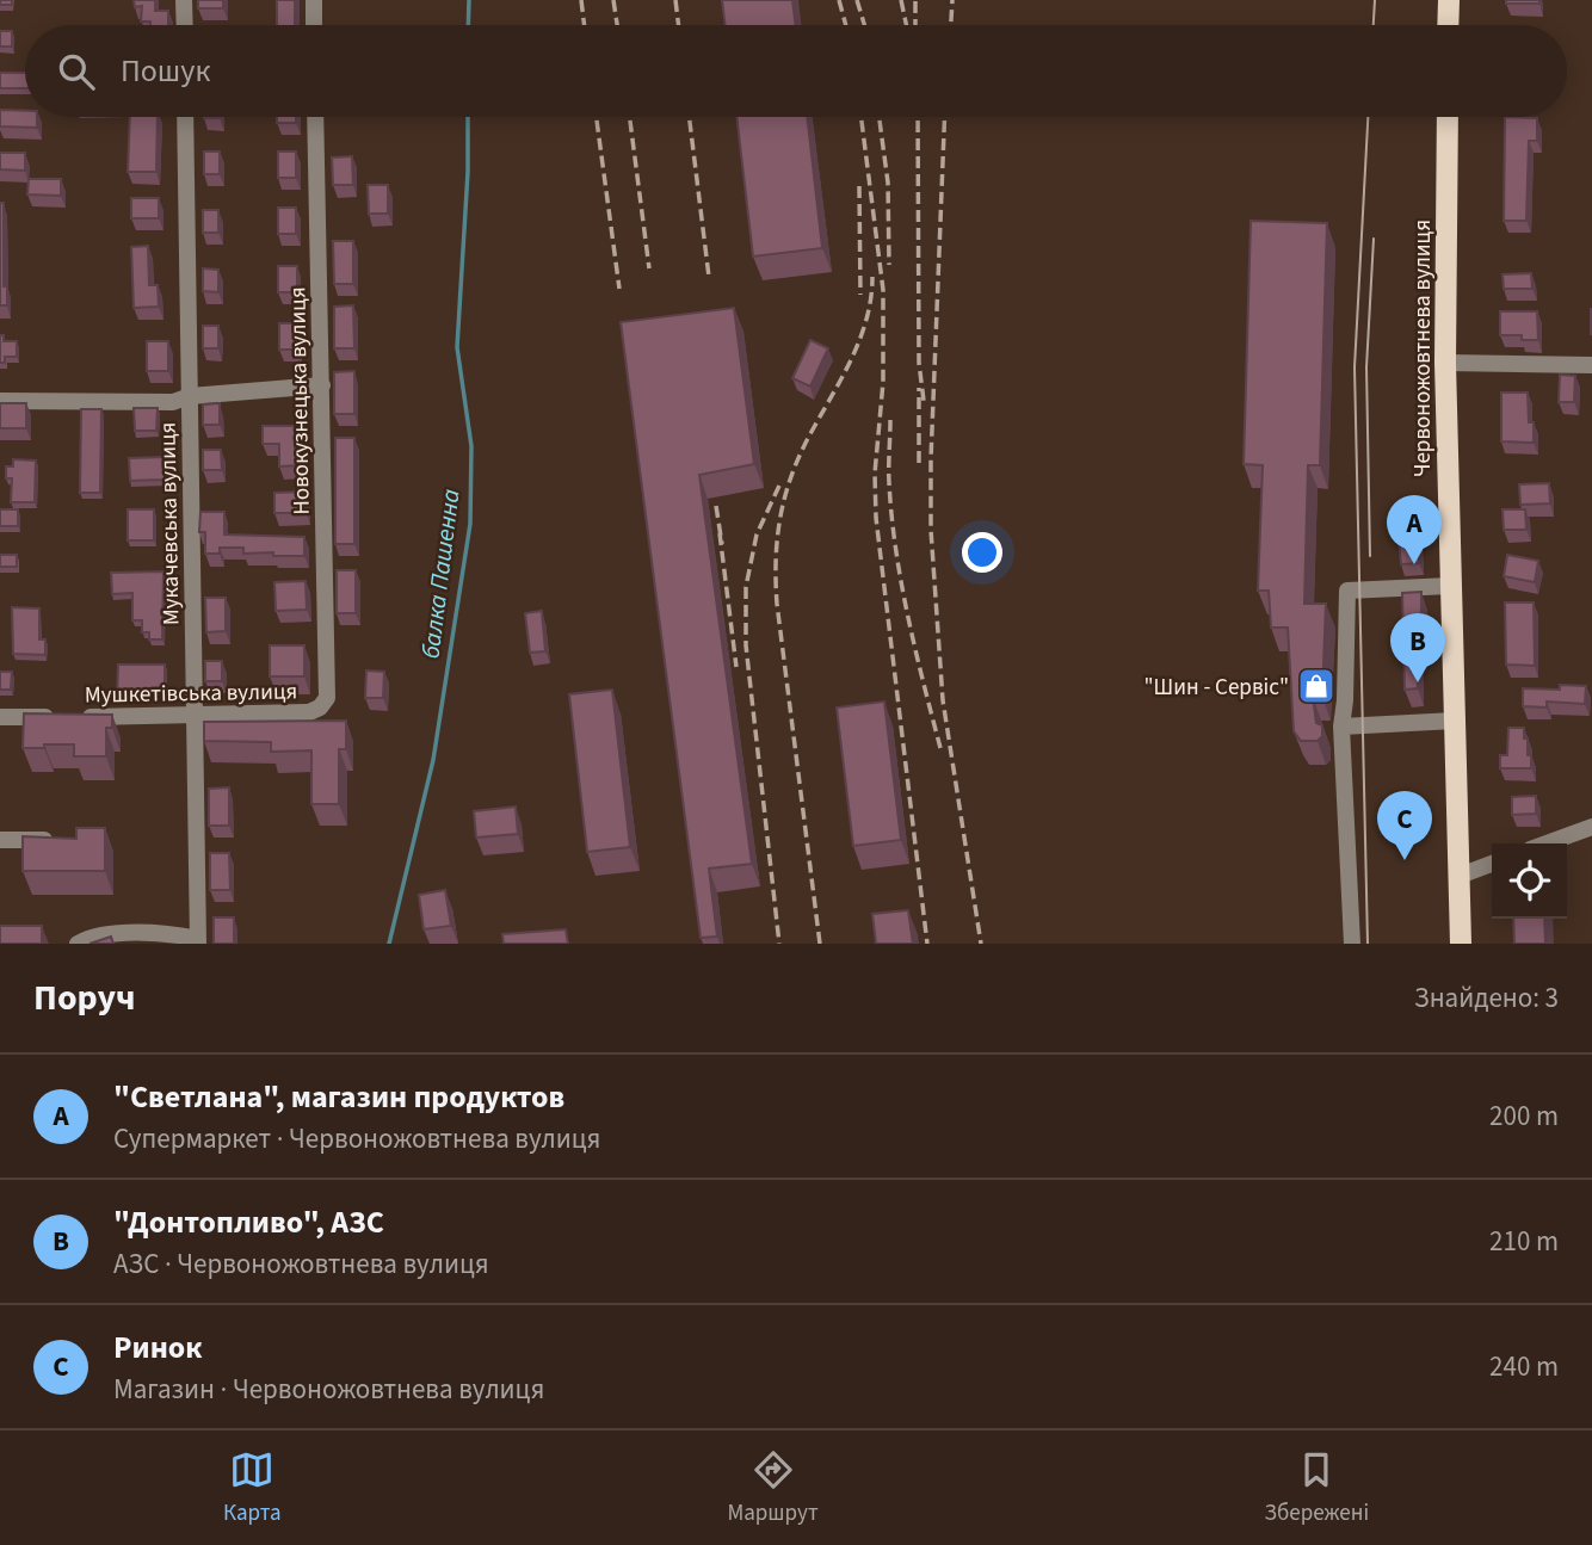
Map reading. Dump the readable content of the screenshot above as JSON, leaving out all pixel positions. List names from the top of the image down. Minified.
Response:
{"streets":{"main road":["Червоножовтнева вулиця"],"street":["Новокузнецька вулиця","Мукачевська вулиця","Мушкетівська вулиця"]},"crossings":[["Новокузнецька вулиця","Мушкетівська вулиця"],["Мукачевська вулиця","Мушкетівська вулиця"]],"water":["балка Пашенна"],"places":{"shop":["\"Шин - Сервіс\""]},"page":{"search":"Пошук","pins":["A","B","C"],"heading":["Поруч","Знайдено: 3"],"list":[{"mark":"A","name":"\"Светлана\", магазин продуктов","note":"Супермаркет · Червоножовтнева вулиця","value":"200 m"},{"mark":"B","name":"\"Донтопливо\", АЗС","note":"АЗС · Червоножовтнева вулиця","value":"210 m"},{"mark":"C","name":"Ринок","note":"Магазин · Червоножовтнева вулиця","value":"240 m"}],"nav":["Карта","Маршрут","Збережені"]}}
